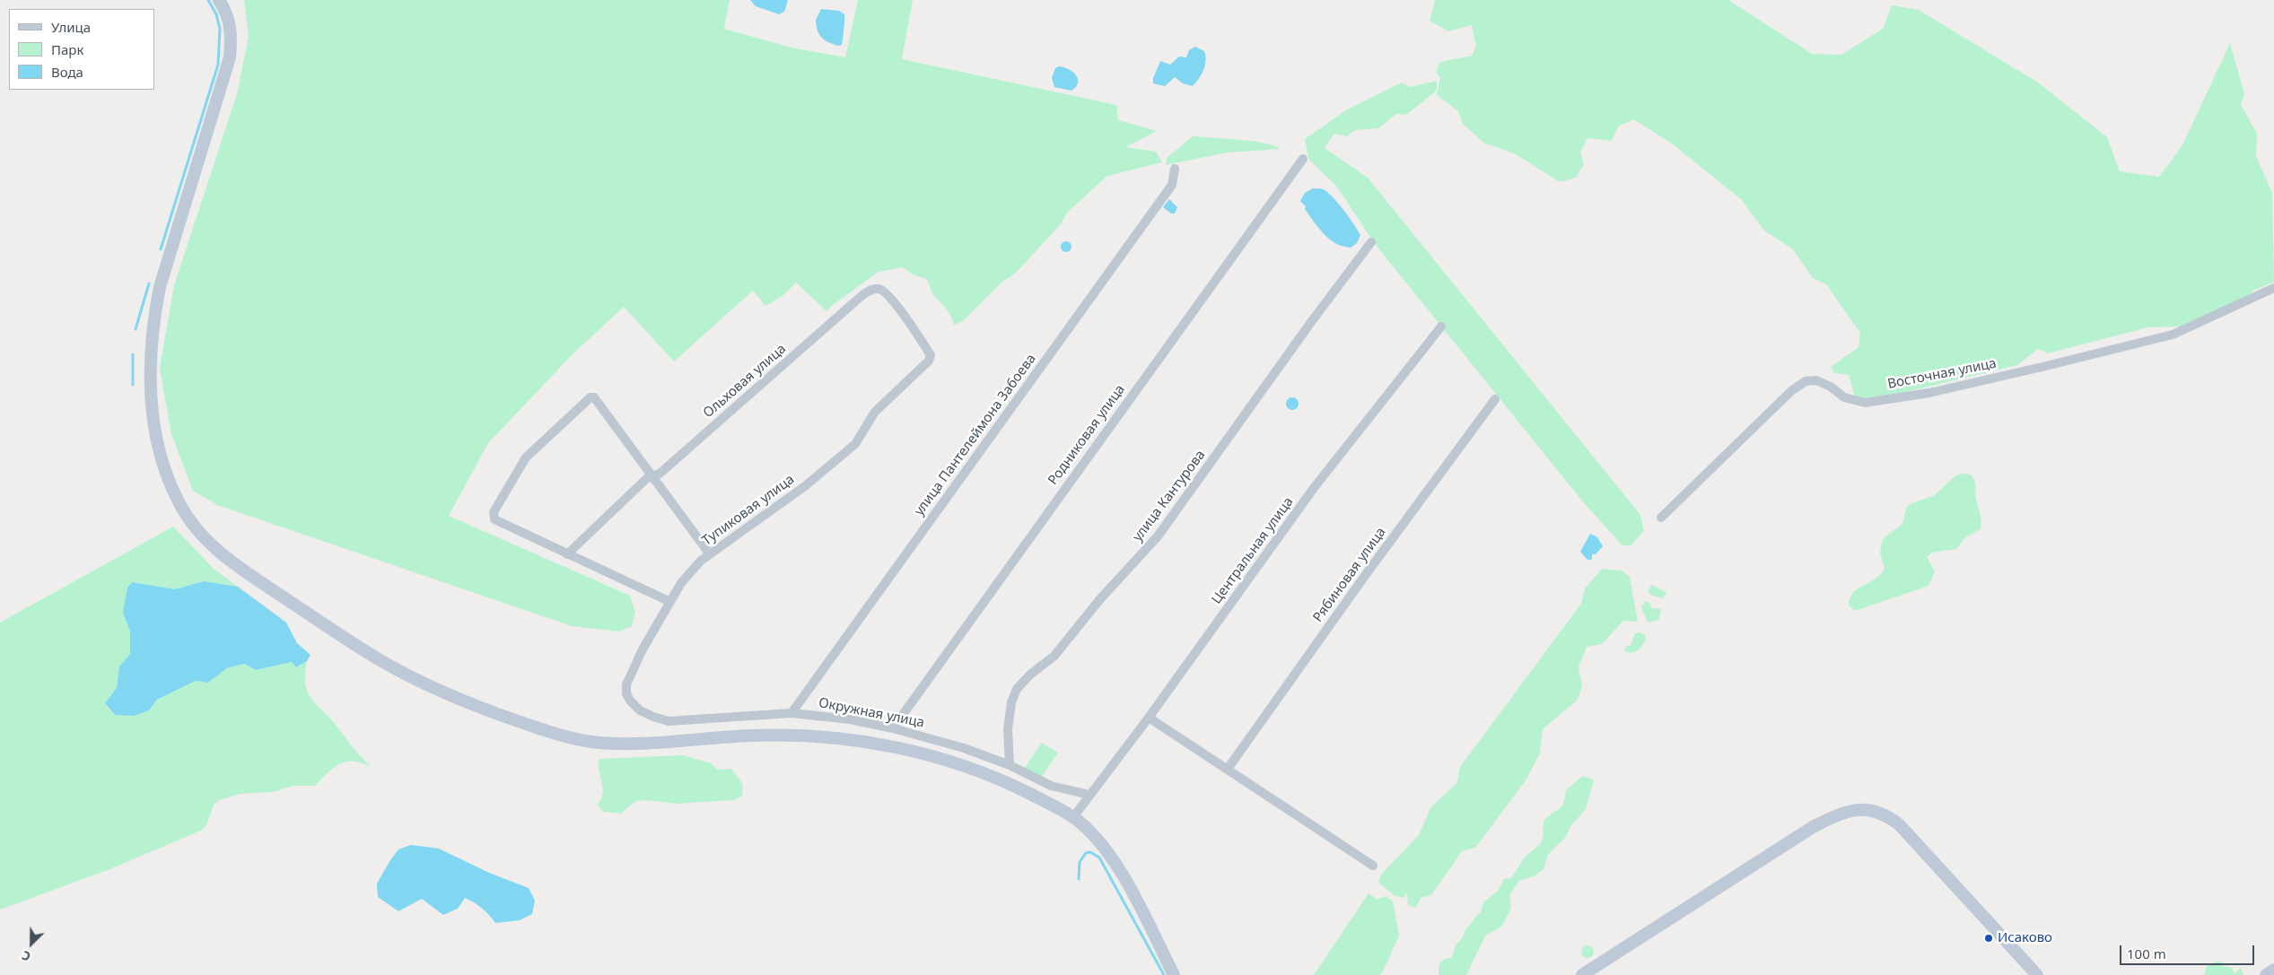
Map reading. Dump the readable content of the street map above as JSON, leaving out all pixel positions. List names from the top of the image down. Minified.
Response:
{"streets":{"street":["Восточная улица","Ольховая улица","улица Пантелеймона Забоева","Родниковая улица","улица Кантурова","Тупиковая улица","Центральная улица","Рябиновая улица","Окружная улица"]},"crossings":[["Ольховая улица","Тупиковая улица"],["улица Пантелеймона Забоева","Окружная улица"],["Родниковая улица","Окружная улица"],["улица Кантурова","Окружная улица"],["Тупиковая улица","Окружная улица"],["Центральная улица","Окружная улица"]],"places":["Исаково"],"legend":["Улица","Парк","Вода"],"scale_bar":"100 m","north":"bottom left"}
